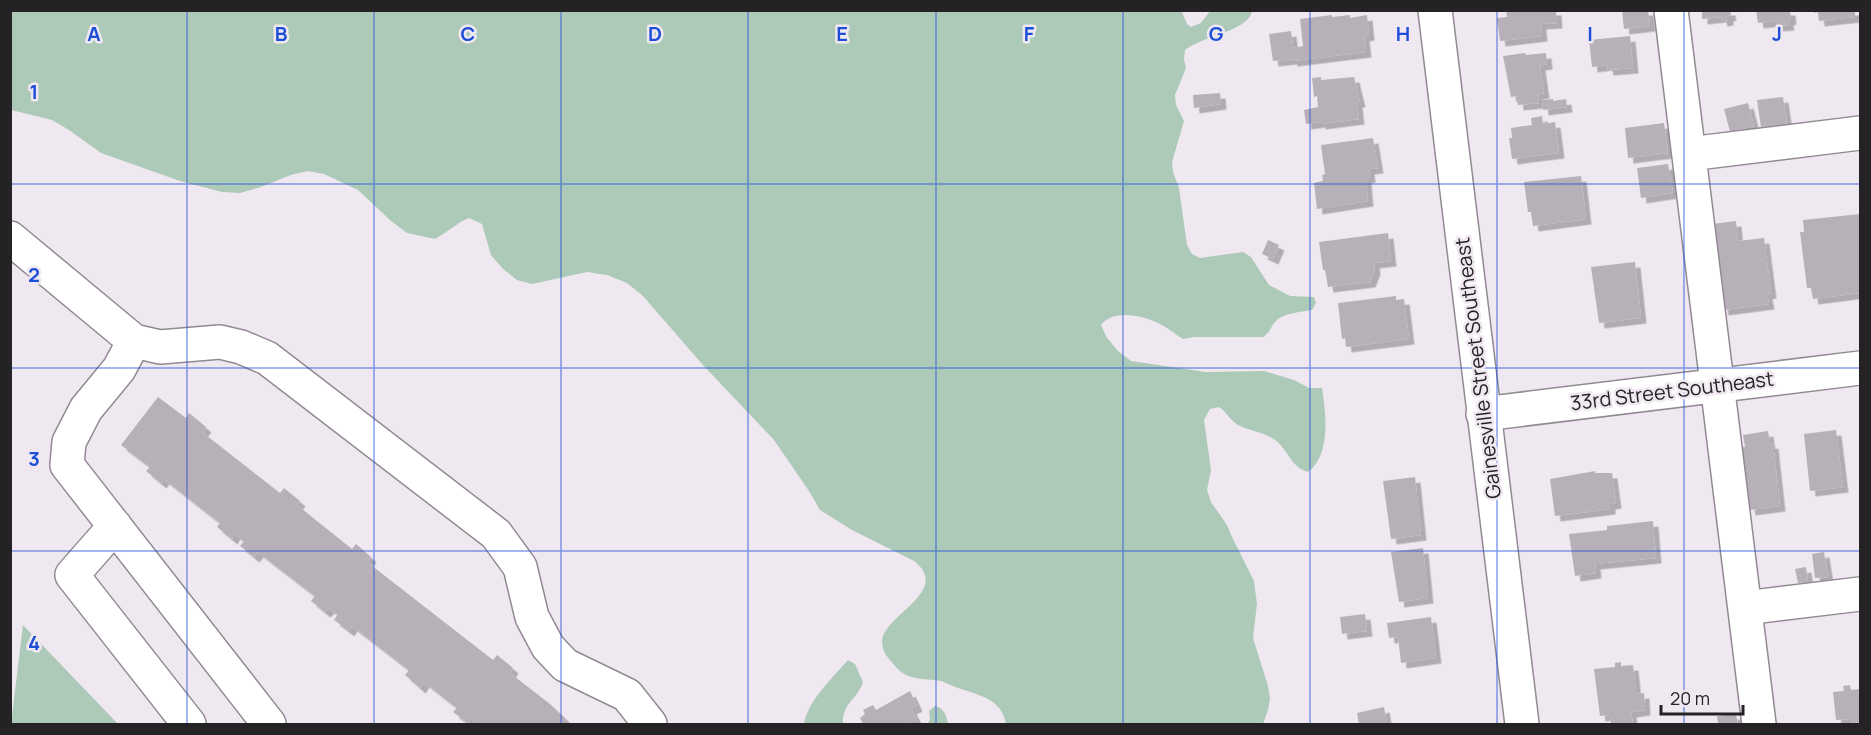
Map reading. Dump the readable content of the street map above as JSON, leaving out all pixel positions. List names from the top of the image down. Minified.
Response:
{"streets":{"street":["Gainesville Street Southeast","33rd Street Southeast"]},"crossings":[["Gainesville Street Southeast","33rd Street Southeast"]],"scale_bar":"20 m","grid":{"columns":["A","B","C","D","E","F","G","H","I","J"],"rows":["1","2","3","4"]}}
